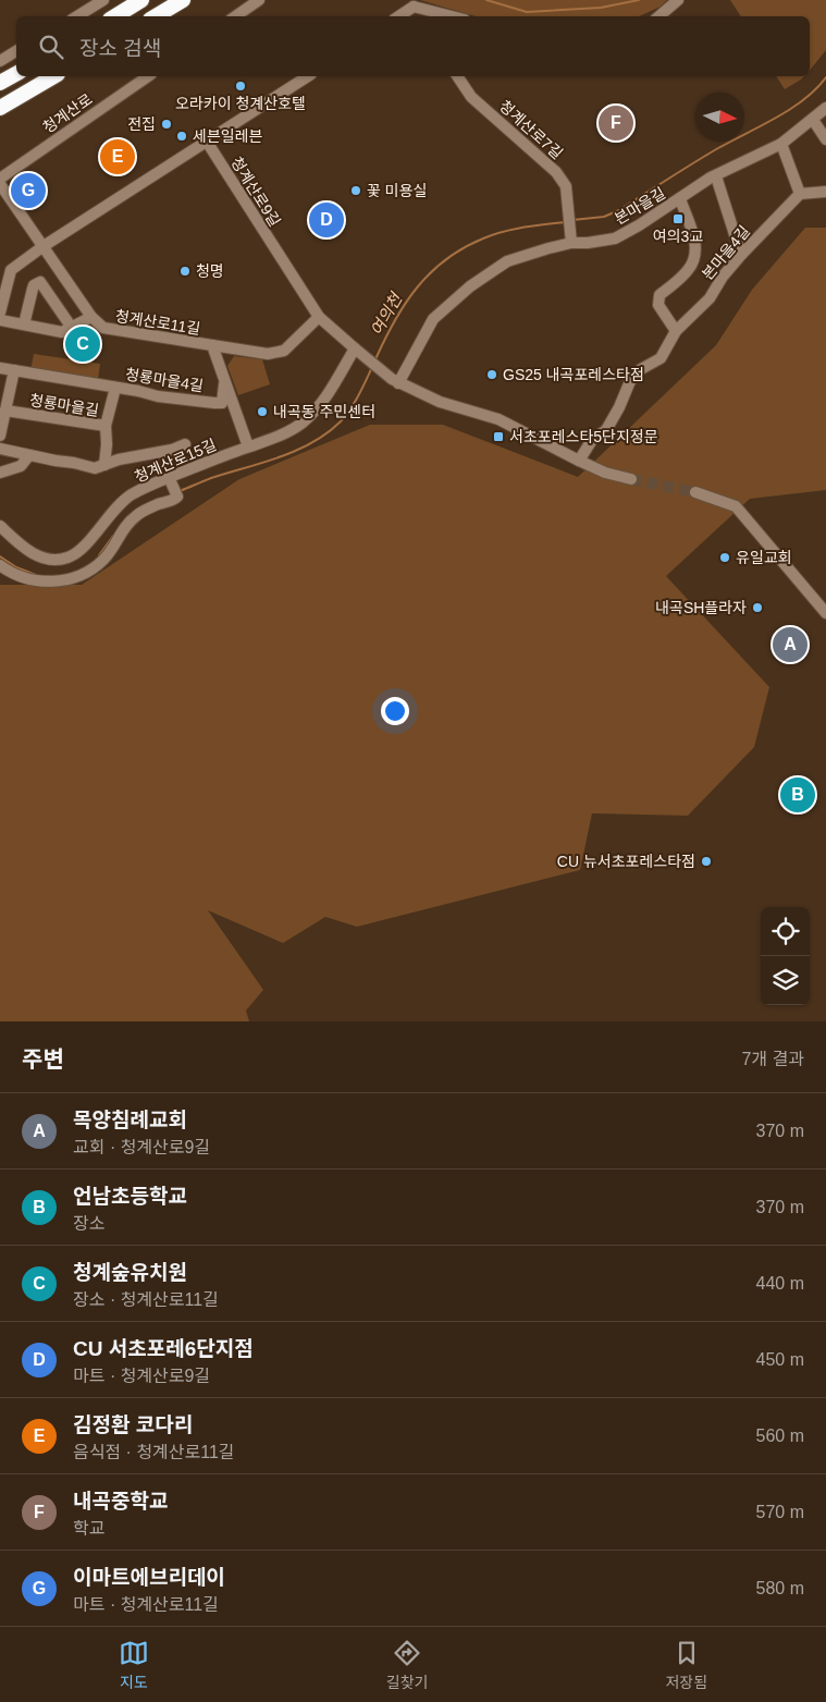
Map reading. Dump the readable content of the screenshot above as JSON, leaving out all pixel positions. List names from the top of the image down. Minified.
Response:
{"streets":{"street":["청계산로","청계산로7길","청계산로9길","본마을길","본마을4길","청계산로11길","청룡마을4길","청룡마을길","청계산로15길"]},"crossings":[["청계산로7길","본마을길"],["청계산로9길","청계산로11길"],["청계산로9길","청계산로15길"],["청계산로11길","청룡마을4길"],["청계산로11길","청계산로15길"],["청룡마을4길","청룡마을길"]],"water":["여의천"],"places":{"other":["오라카이 청계산호텔","전집","세븐일레븐","꽃 미용실","청명","GS25 내곡포레스타점","내곡동 주민센터","유일교회","내곡SH플라자","CU 뉴서초포레스타점"],"transit":["여의3교","서초포레스타5단지정문"]},"north":"right","page":{"search":"장소 검색","pins":["F","E","G","D","C","A","B"],"heading":["주변","7개 결과"],"list":[{"mark":"A","name":"목양침례교회","note":"교회 · 청계산로9길","value":"370 m"},{"mark":"B","name":"언남초등학교","note":"장소","value":"370 m"},{"mark":"C","name":"청계숲유치원","note":"장소 · 청계산로11길","value":"440 m"},{"mark":"D","name":"CU 서초포레6단지점","note":"마트 · 청계산로9길","value":"450 m"},{"mark":"E","name":"김정환 코다리","note":"음식점 · 청계산로11길","value":"560 m"},{"mark":"F","name":"내곡중학교","note":"학교","value":"570 m"},{"mark":"G","name":"이마트에브리데이","note":"마트 · 청계산로11길","value":"580 m"}],"nav":["지도","길찾기","저장됨"]}}
